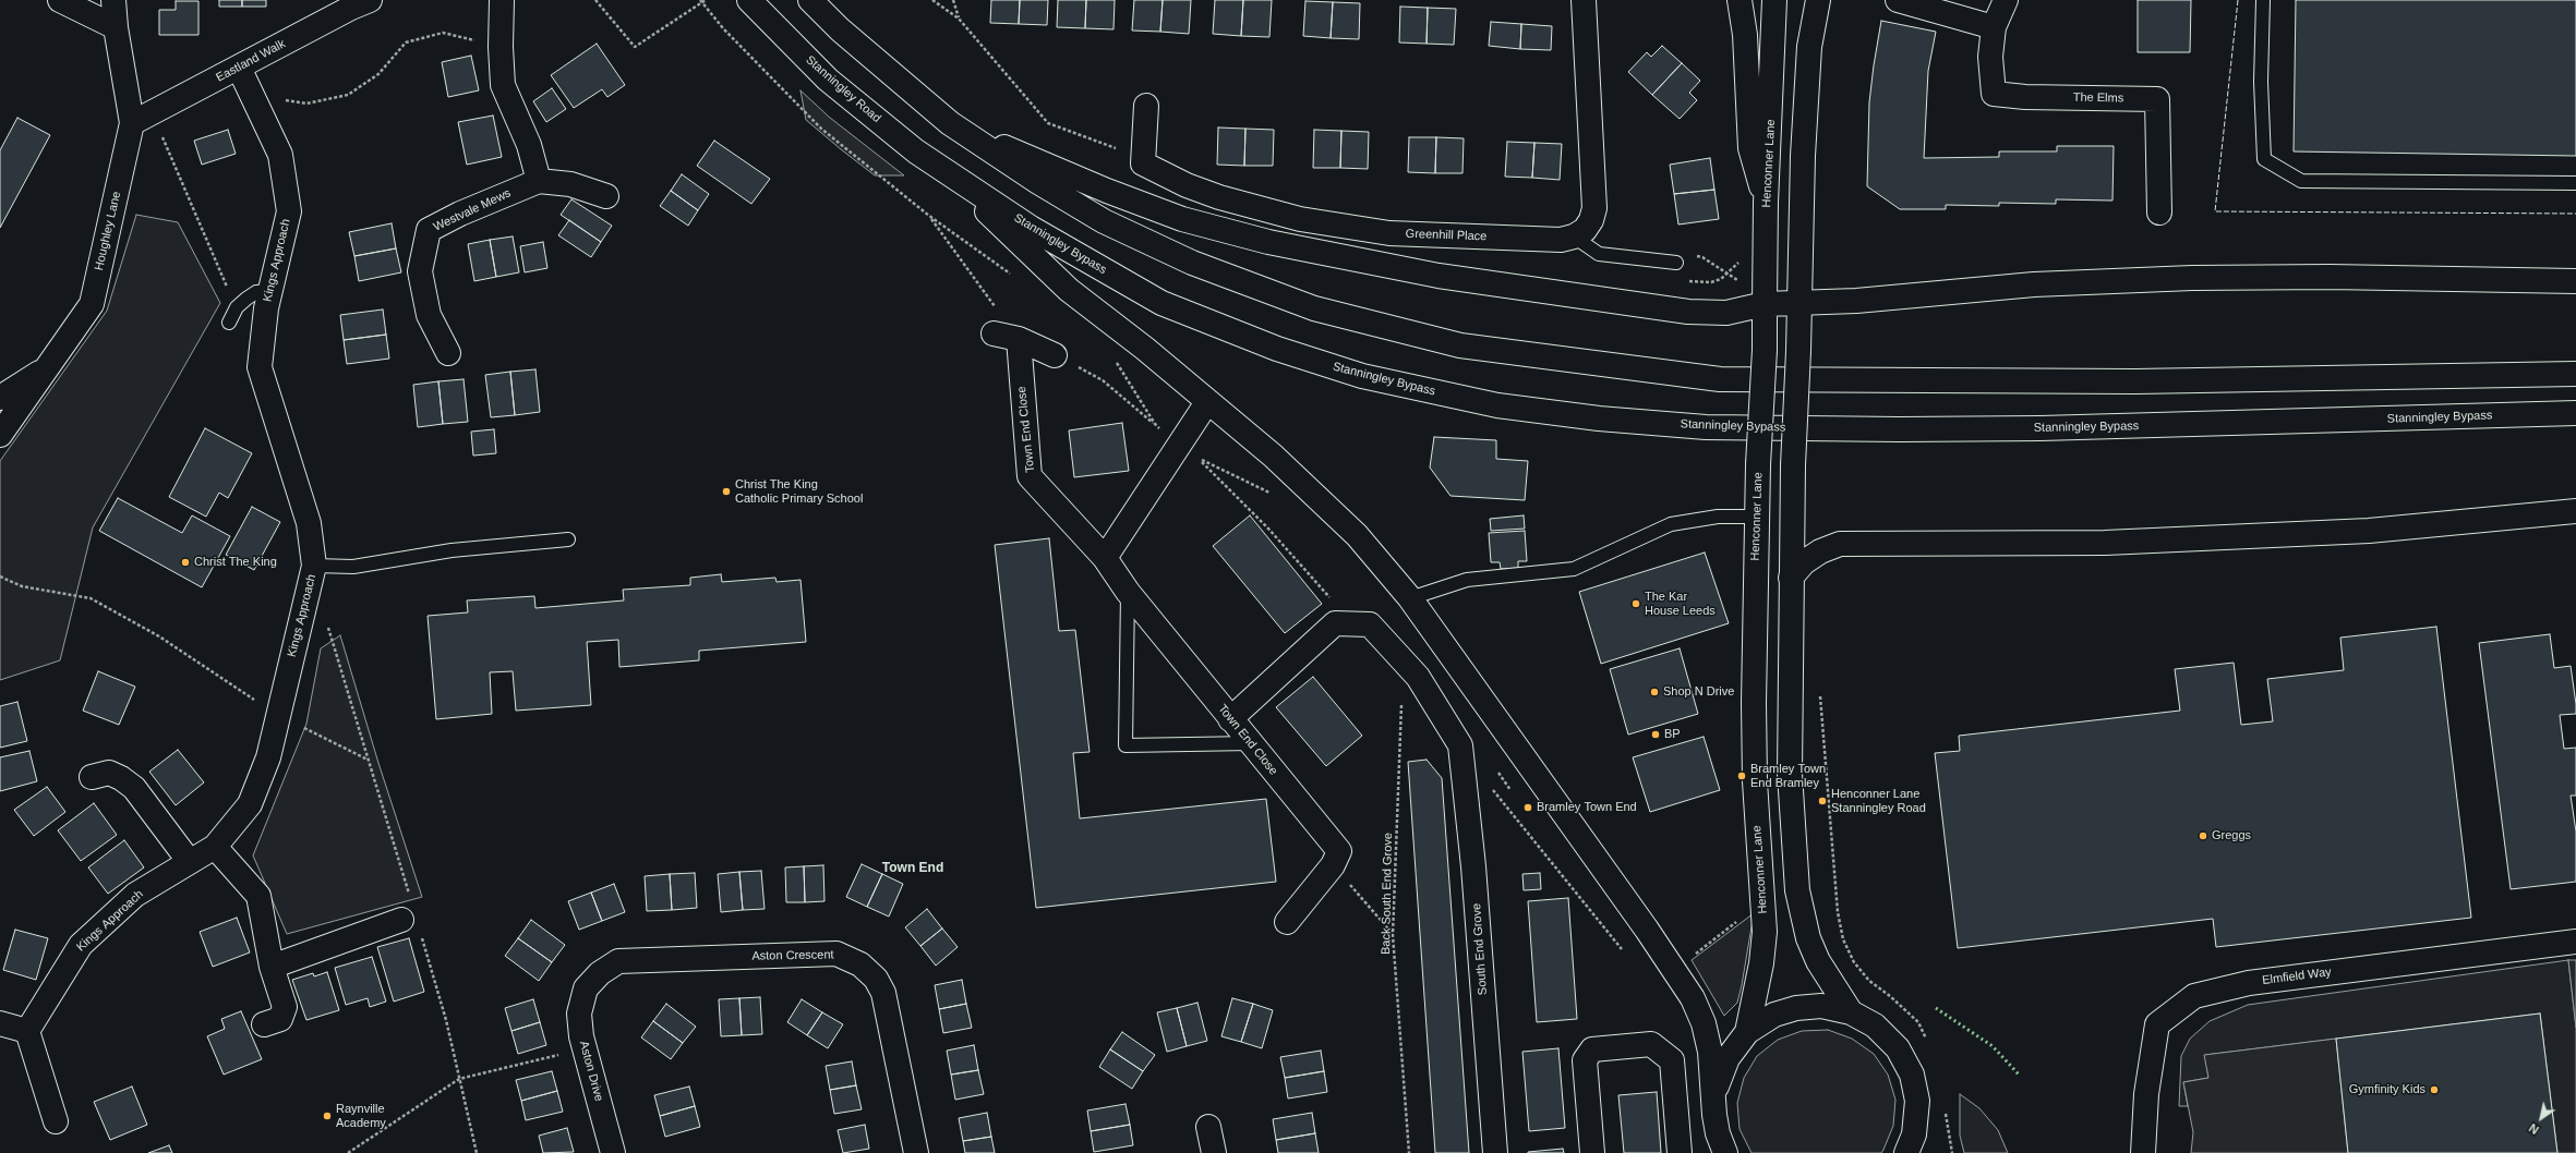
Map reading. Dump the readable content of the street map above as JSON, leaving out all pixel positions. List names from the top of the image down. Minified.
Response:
{"streets":{"main road":["Eastland Walk","Stanningley Road","The Elms","Henconner Lane","Westvale Mews","Houghley Lane","Greenhill Place","Stanningley Bypass","Kings Approach","Town End Close","South End Grove","Aston Crescent","Elmfield Way","Aston Drive"],"path":["Back South End Grove"]},"crossings":[["Eastland Walk","Houghley Lane"],["Eastland Walk","Kings Approach"],["Stanningley Road","Stanningley Bypass"],["Aston Crescent","Aston Drive"]],"districts":["Town End"],"places":["Christ The King Catholic Primary School","Christ The King","The Kar House Leeds","Shop N Drive","BP","Bramley Town End Bramley","Henconner Lane Stanningley Road","Bramley Town End","Greggs","Gymfinity Kids","Raynville Academy"],"north":"bottom left"}
